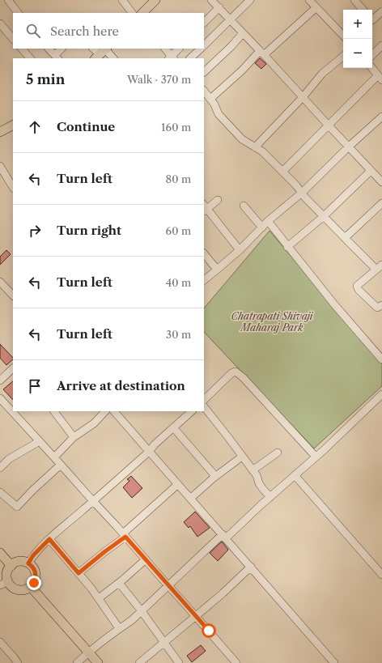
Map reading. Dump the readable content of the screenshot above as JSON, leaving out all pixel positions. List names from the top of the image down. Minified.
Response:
{"parks":["Chatrapati Shivaji Maharaj Park"],"page":{"map_buttons":["+","−"],"search":"Search here","heading":["5 min","Walk · 370 m"],"list":[["Continue","160 m"],["Turn left","80 m"],["Turn right","60 m"],["Turn left","40 m"],["Turn left","30 m"],"Arrive at destination"]}}
